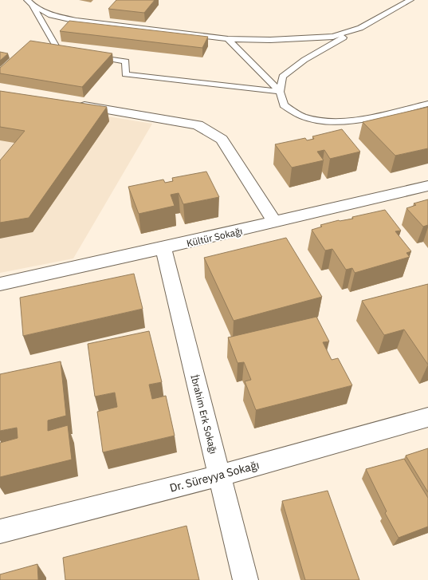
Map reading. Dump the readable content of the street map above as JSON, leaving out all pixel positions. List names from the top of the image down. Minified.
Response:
{"streets":{"street":["Kültür Sokağı","İbrahim Erk Sokağı","Dr. Süreyya Sokağı"]},"crossings":[["Kültür Sokağı","İbrahim Erk Sokağı"],["İbrahim Erk Sokağı","Dr. Süreyya Sokağı"]]}
